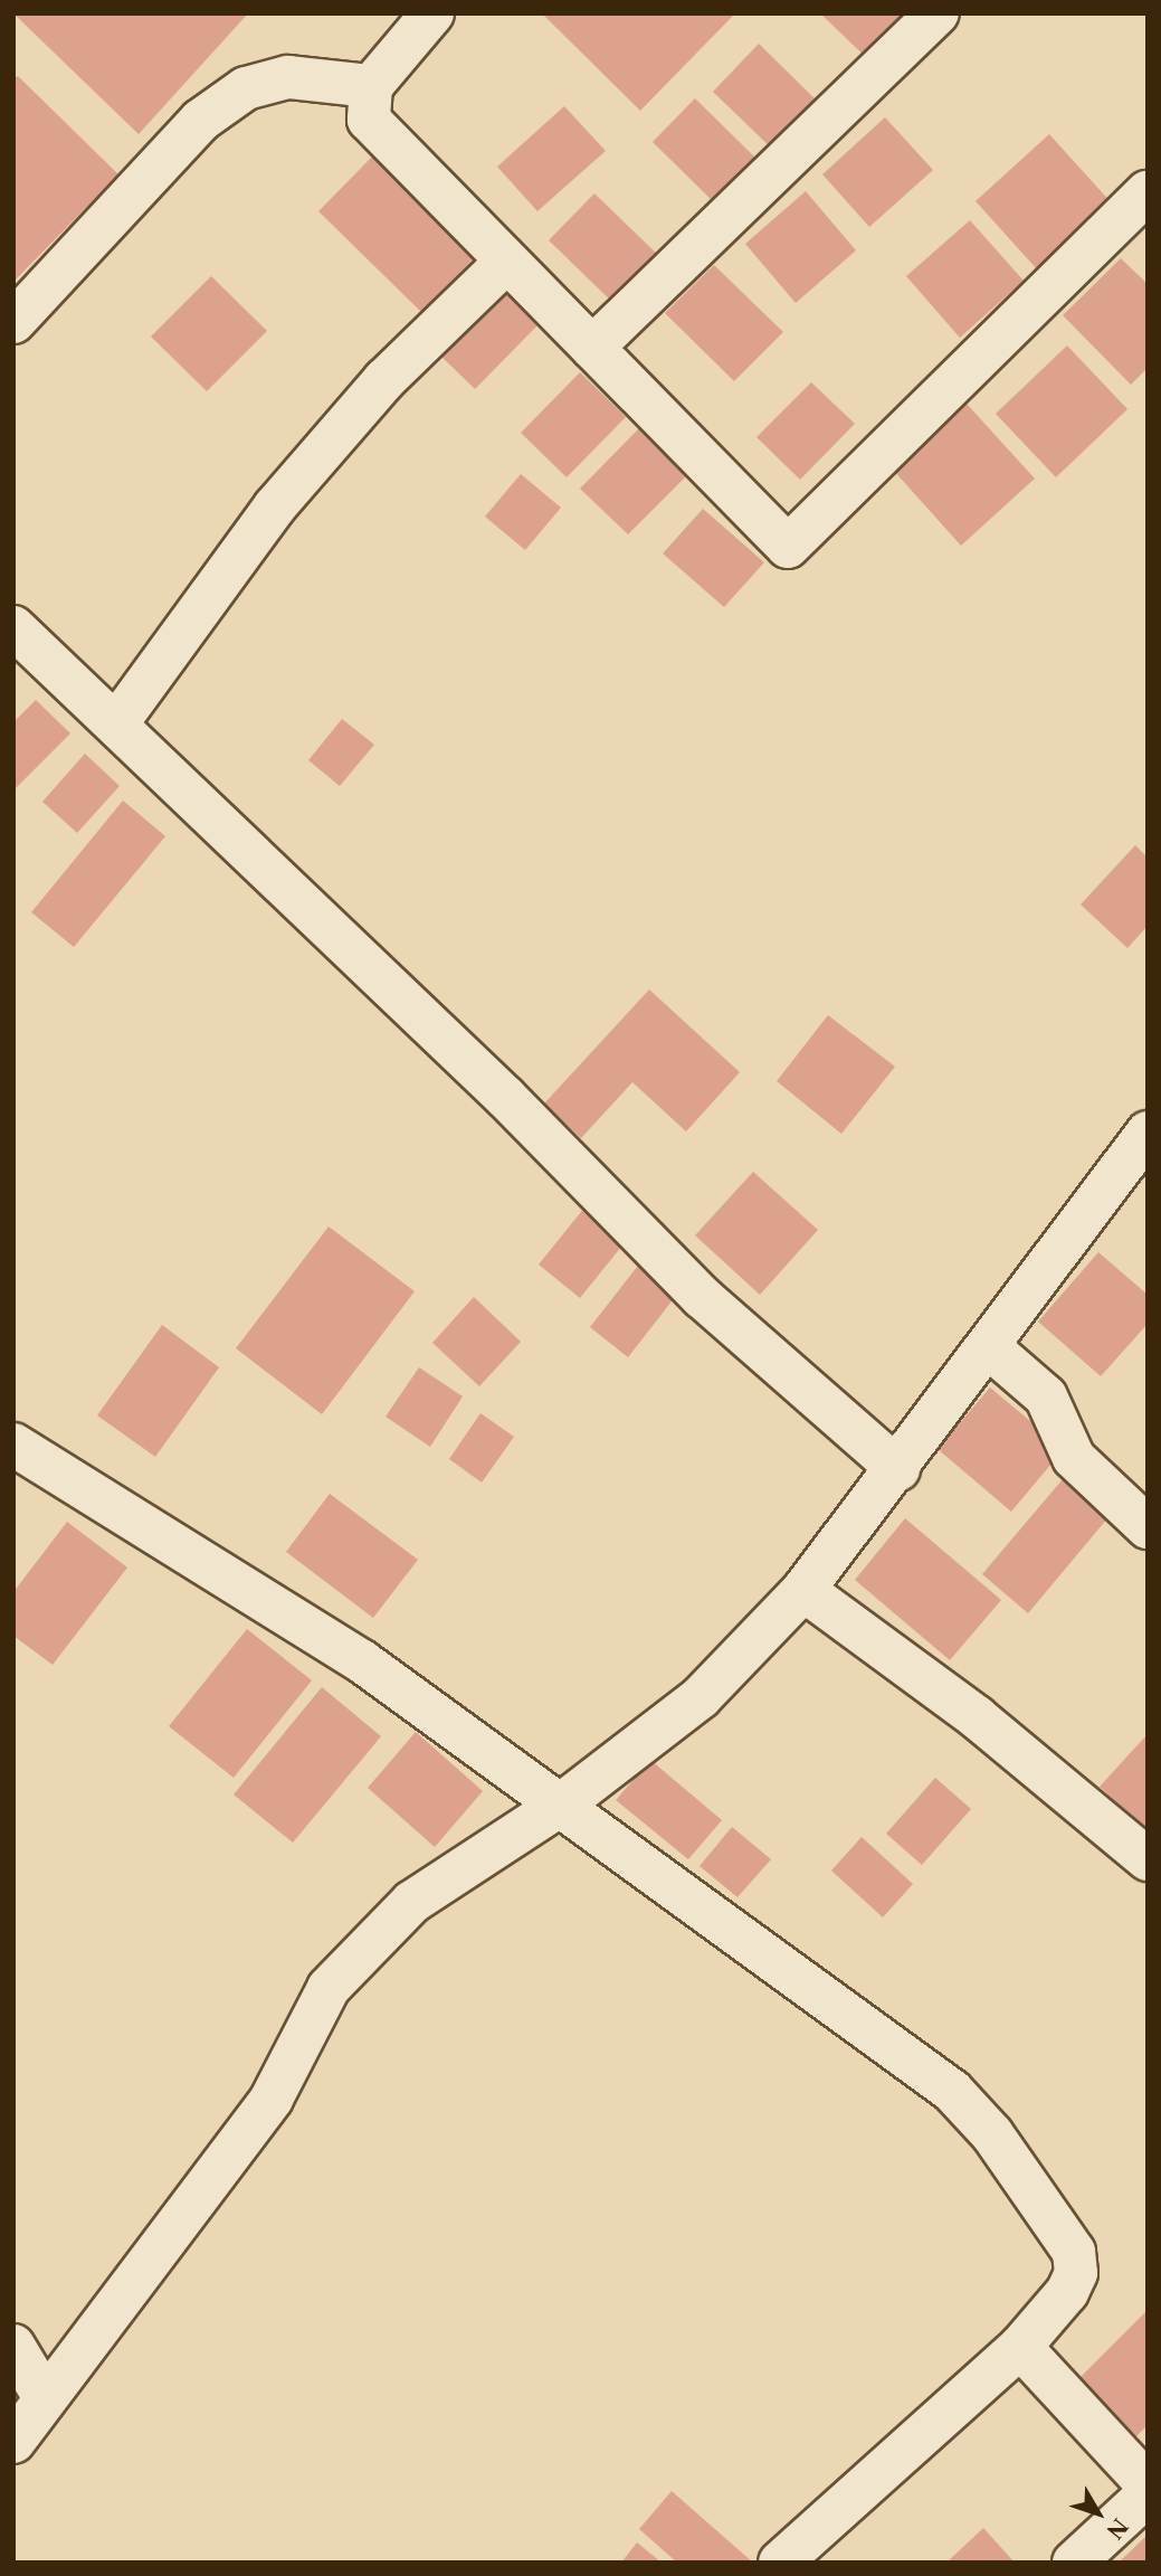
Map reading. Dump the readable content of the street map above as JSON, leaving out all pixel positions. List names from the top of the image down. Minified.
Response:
{"north":"bottom right"}
